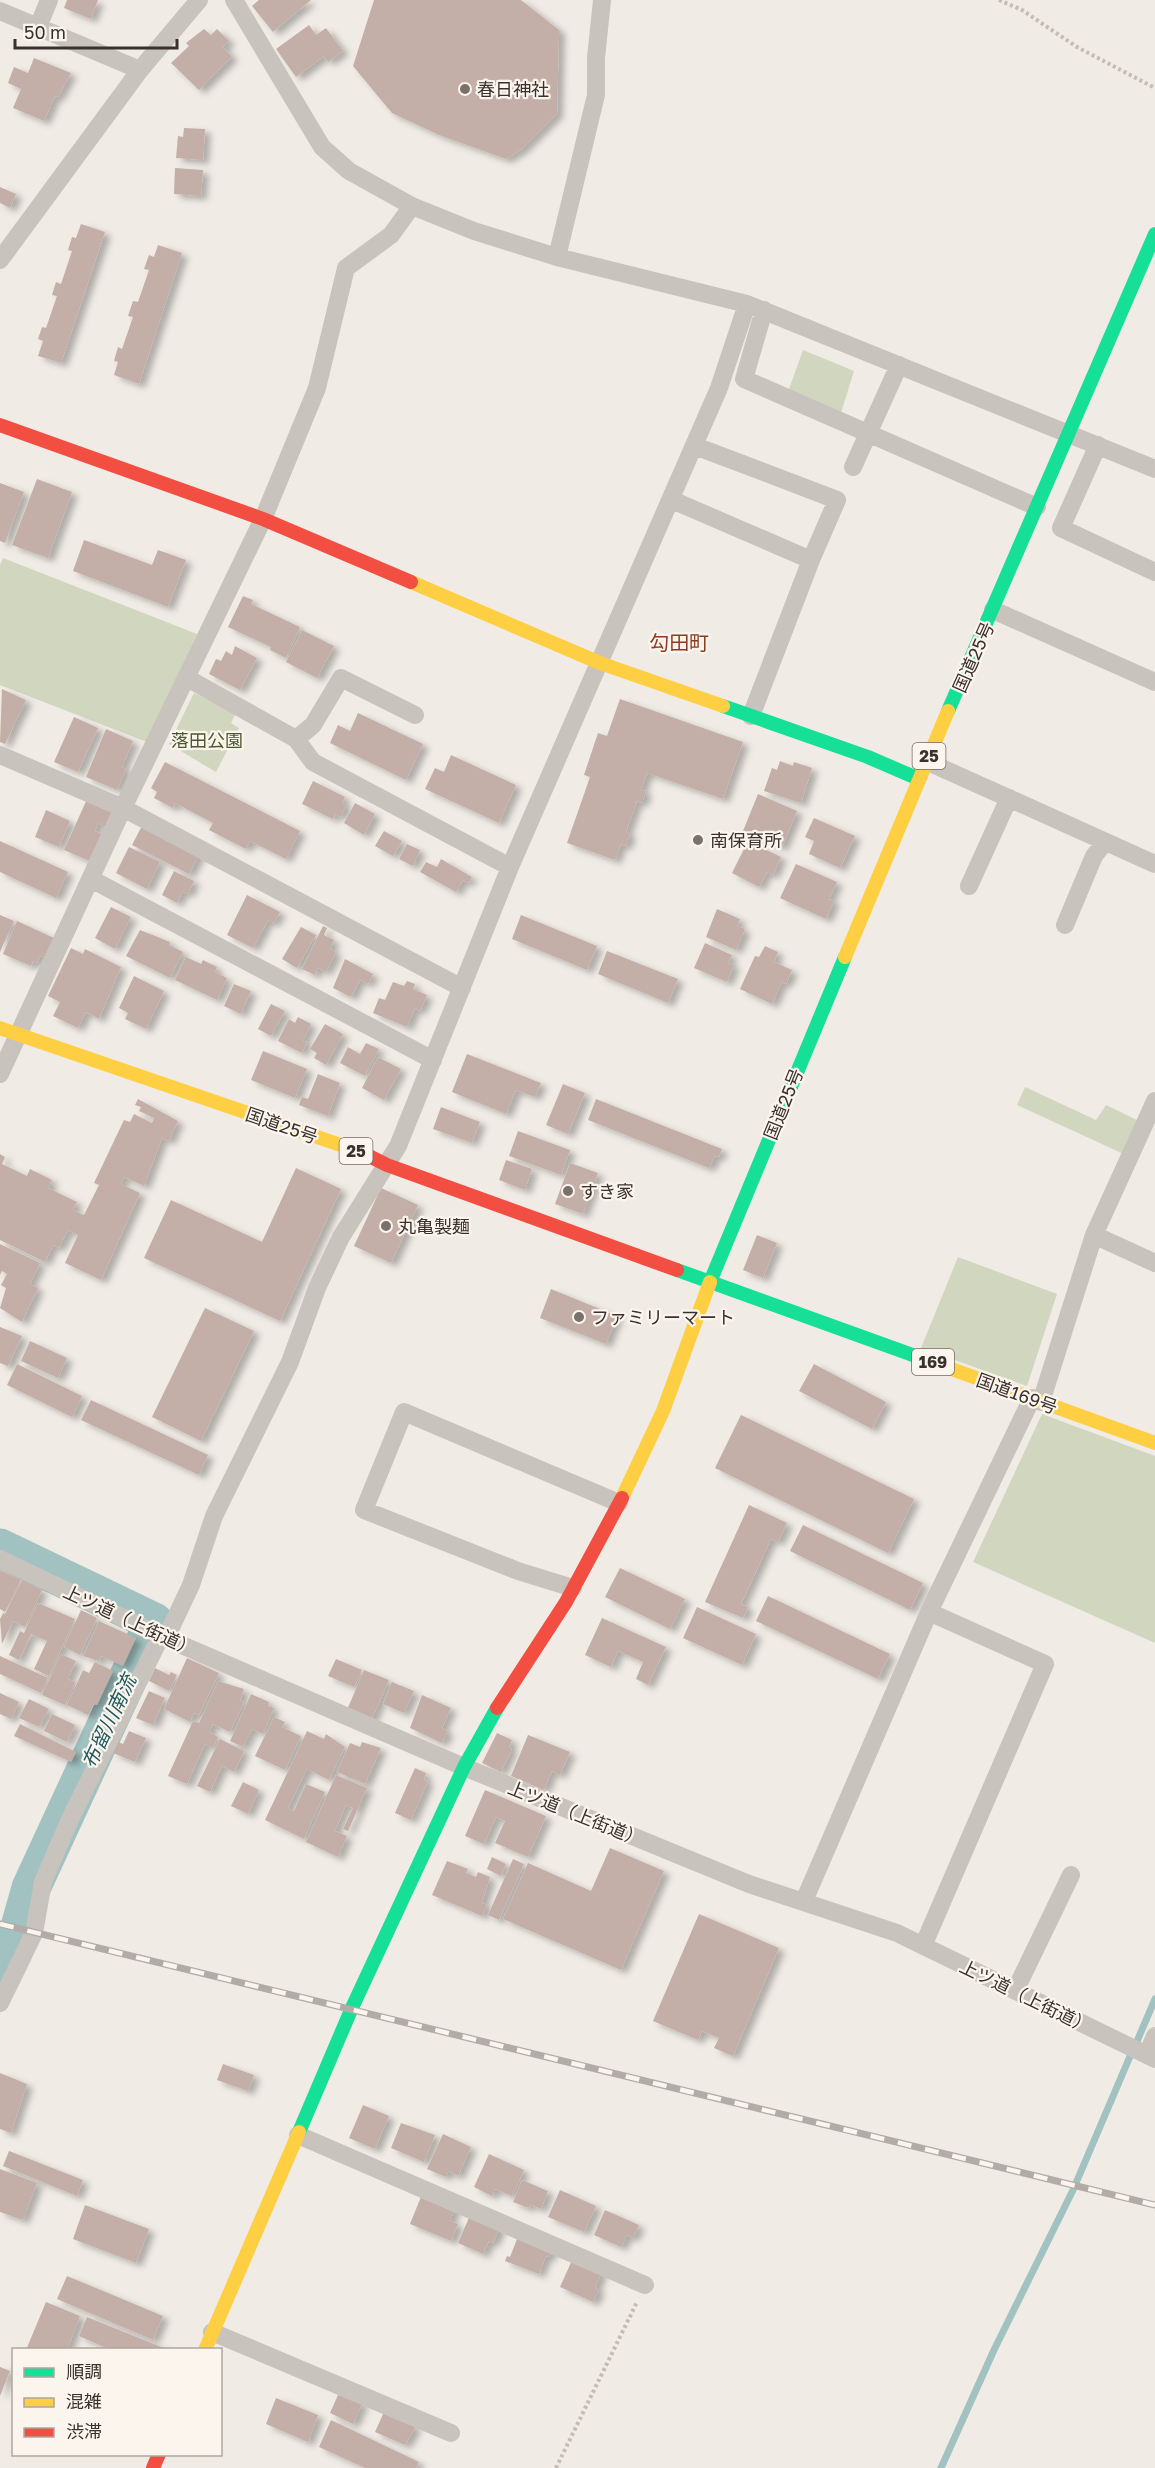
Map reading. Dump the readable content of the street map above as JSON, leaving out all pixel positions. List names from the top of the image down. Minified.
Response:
{"streets":{"main road":["国道25号","25","169","国道169号"],"street":["上ツ道（上街道）"]},"crossings":[["国道25号","国道169号"]],"districts":["勾田町"],"water":["布留川南流"],"parks":["落田公園"],"places":["春日神社","南保育所","すき家","丸亀製麺","ファミリーマート"],"legend":["順調","混雑","渋滞"],"scale_bar":"50 m"}
